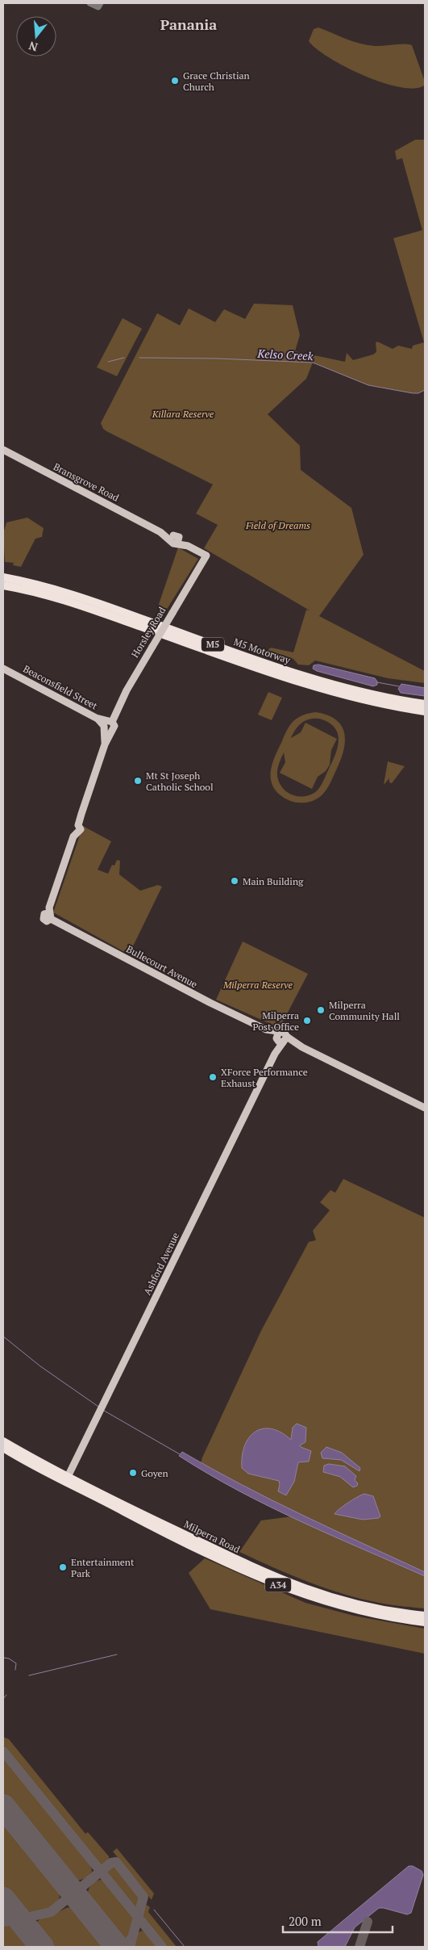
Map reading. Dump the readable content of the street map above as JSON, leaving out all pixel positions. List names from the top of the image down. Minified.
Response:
{"streets":{"highway":["M5","M5 Motorway","Milperra Road","A34"],"main road":["Bransgrove Road","Horsley Road","Beaconsfield Street","Bullecourt Avenue","Ashford Avenue"]},"crossings":[["Bransgrove Road","Horsley Road"],["Horsley Road","Beaconsfield Street"],["Horsley Road","Bullecourt Avenue"],["Bullecourt Avenue","Ashford Avenue"],["Ashford Avenue","Milperra Road"]],"districts":["Panania"],"water":["Kelso Creek"],"parks":["Killara Reserve","Field of Dreams","Milperra Reserve"],"places":["Grace Christian Church","Mt St Joseph Catholic School","Main Building","Milperra Community Hall","Milperra Post Office","XForce Performance Exhaust","Goyen","Entertainment Park"],"scale_bar":"200 m","north":"bottom"}
